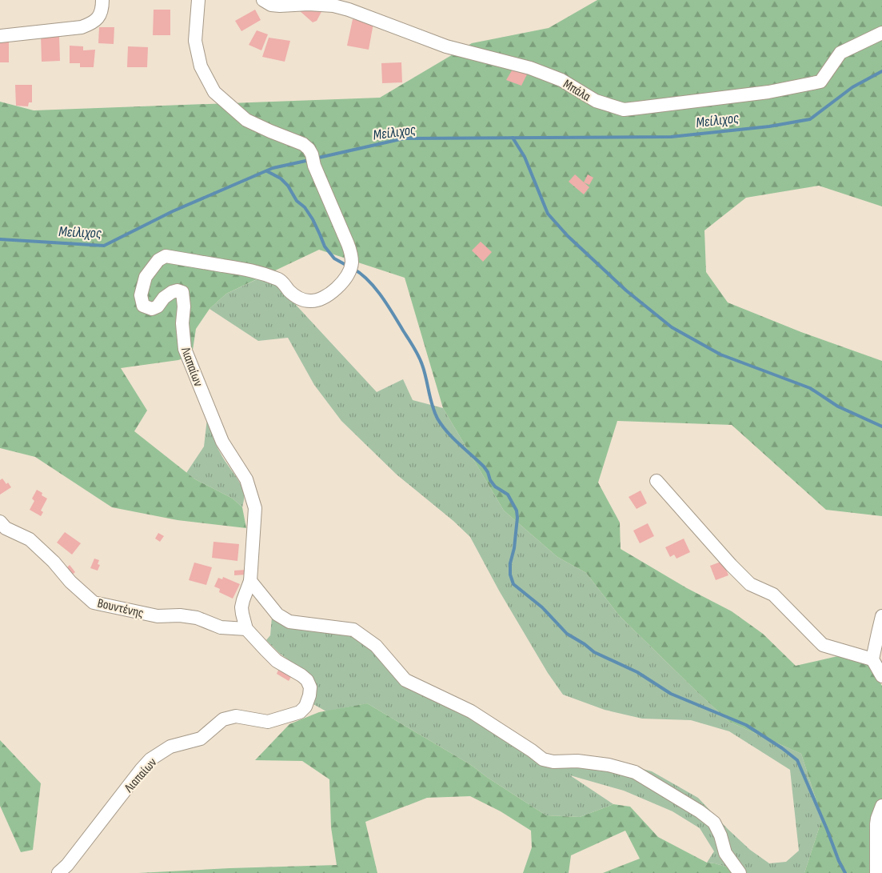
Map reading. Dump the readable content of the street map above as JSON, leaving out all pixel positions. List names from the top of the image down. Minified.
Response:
{"streets":{"street":["Μπάλα","Λιαπαίων","Βουντένης"]},"crossings":[["Λιαπαίων","Βουντένης"]],"water":["Μείλιχος"]}
